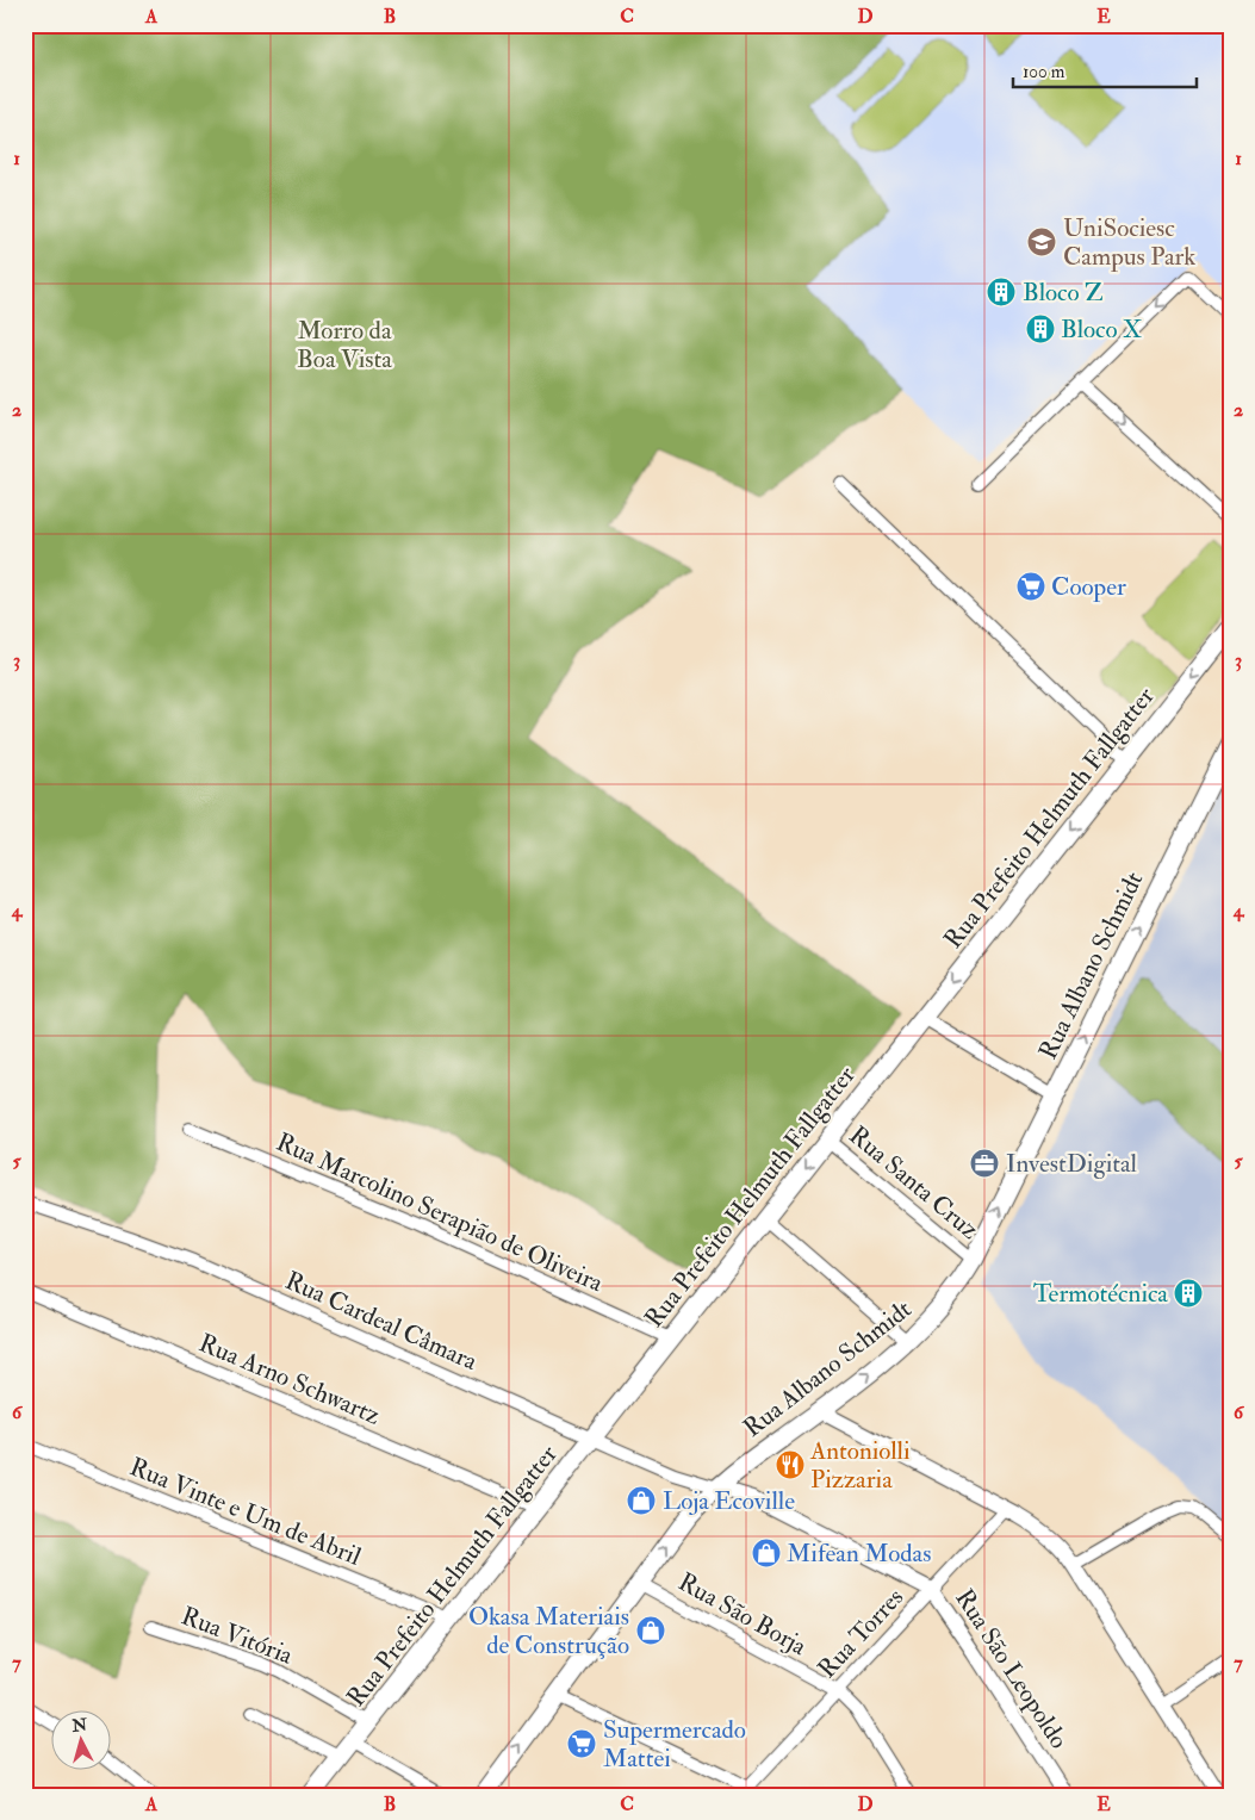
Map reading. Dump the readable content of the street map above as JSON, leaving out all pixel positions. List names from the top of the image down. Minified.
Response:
{"streets":{"main road":["Rua Prefeito Helmuth Fallgatter","Rua Albano Schmidt"],"street":["Rua Santa Cruz","Rua Marcolino Serapião de Oliveira","Rua Cardeal Câmara","Rua Arno Schwartz","Rua Vinte e Um de Abril","Rua São Borja","Rua Torres","Rua Vitória","Rua São Leopoldo"]},"crossings":[["Rua Prefeito Helmuth Fallgatter","Rua Santa Cruz"],["Rua Prefeito Helmuth Fallgatter","Rua Marcolino Serapião de Oliveira"],["Rua Prefeito Helmuth Fallgatter","Rua Cardeal Câmara"],["Rua Prefeito Helmuth Fallgatter","Rua Arno Schwartz"],["Rua Prefeito Helmuth Fallgatter","Rua Vinte e Um de Abril"],["Rua Prefeito Helmuth Fallgatter","Rua Vitória"],["Rua Albano Schmidt","Rua Santa Cruz"],["Rua Albano Schmidt","Rua Cardeal Câmara"],["Rua Albano Schmidt","Rua São Borja"],["Rua Albano Schmidt","Rua São Leopoldo"],["Rua Cardeal Câmara","Rua São Leopoldo"],["Rua São Borja","Rua Torres"],["Rua Torres","Rua São Leopoldo"]],"one_way":["Rua Prefeito Helmuth Fallgatter","Rua Albano Schmidt"],"parks":["Morro da Boa Vista"],"places":{"school or university":["UniSociesc Campus Park"],"building":["Bloco Z","Bloco X","Termotécnica"],"supermarket":["Cooper","Supermercado Mattei"],"office":["InvestDigital"],"restaurant":["Antoniolli Pizzaria"],"shop":["Loja Ecoville","Mifean Modas","Okasa Materiais de Construção"]},"scale_bar":"100 m","north":"top","grid":{"columns":["A","B","C","D","E"],"rows":["1","2","3","4","5","6","7"]}}
